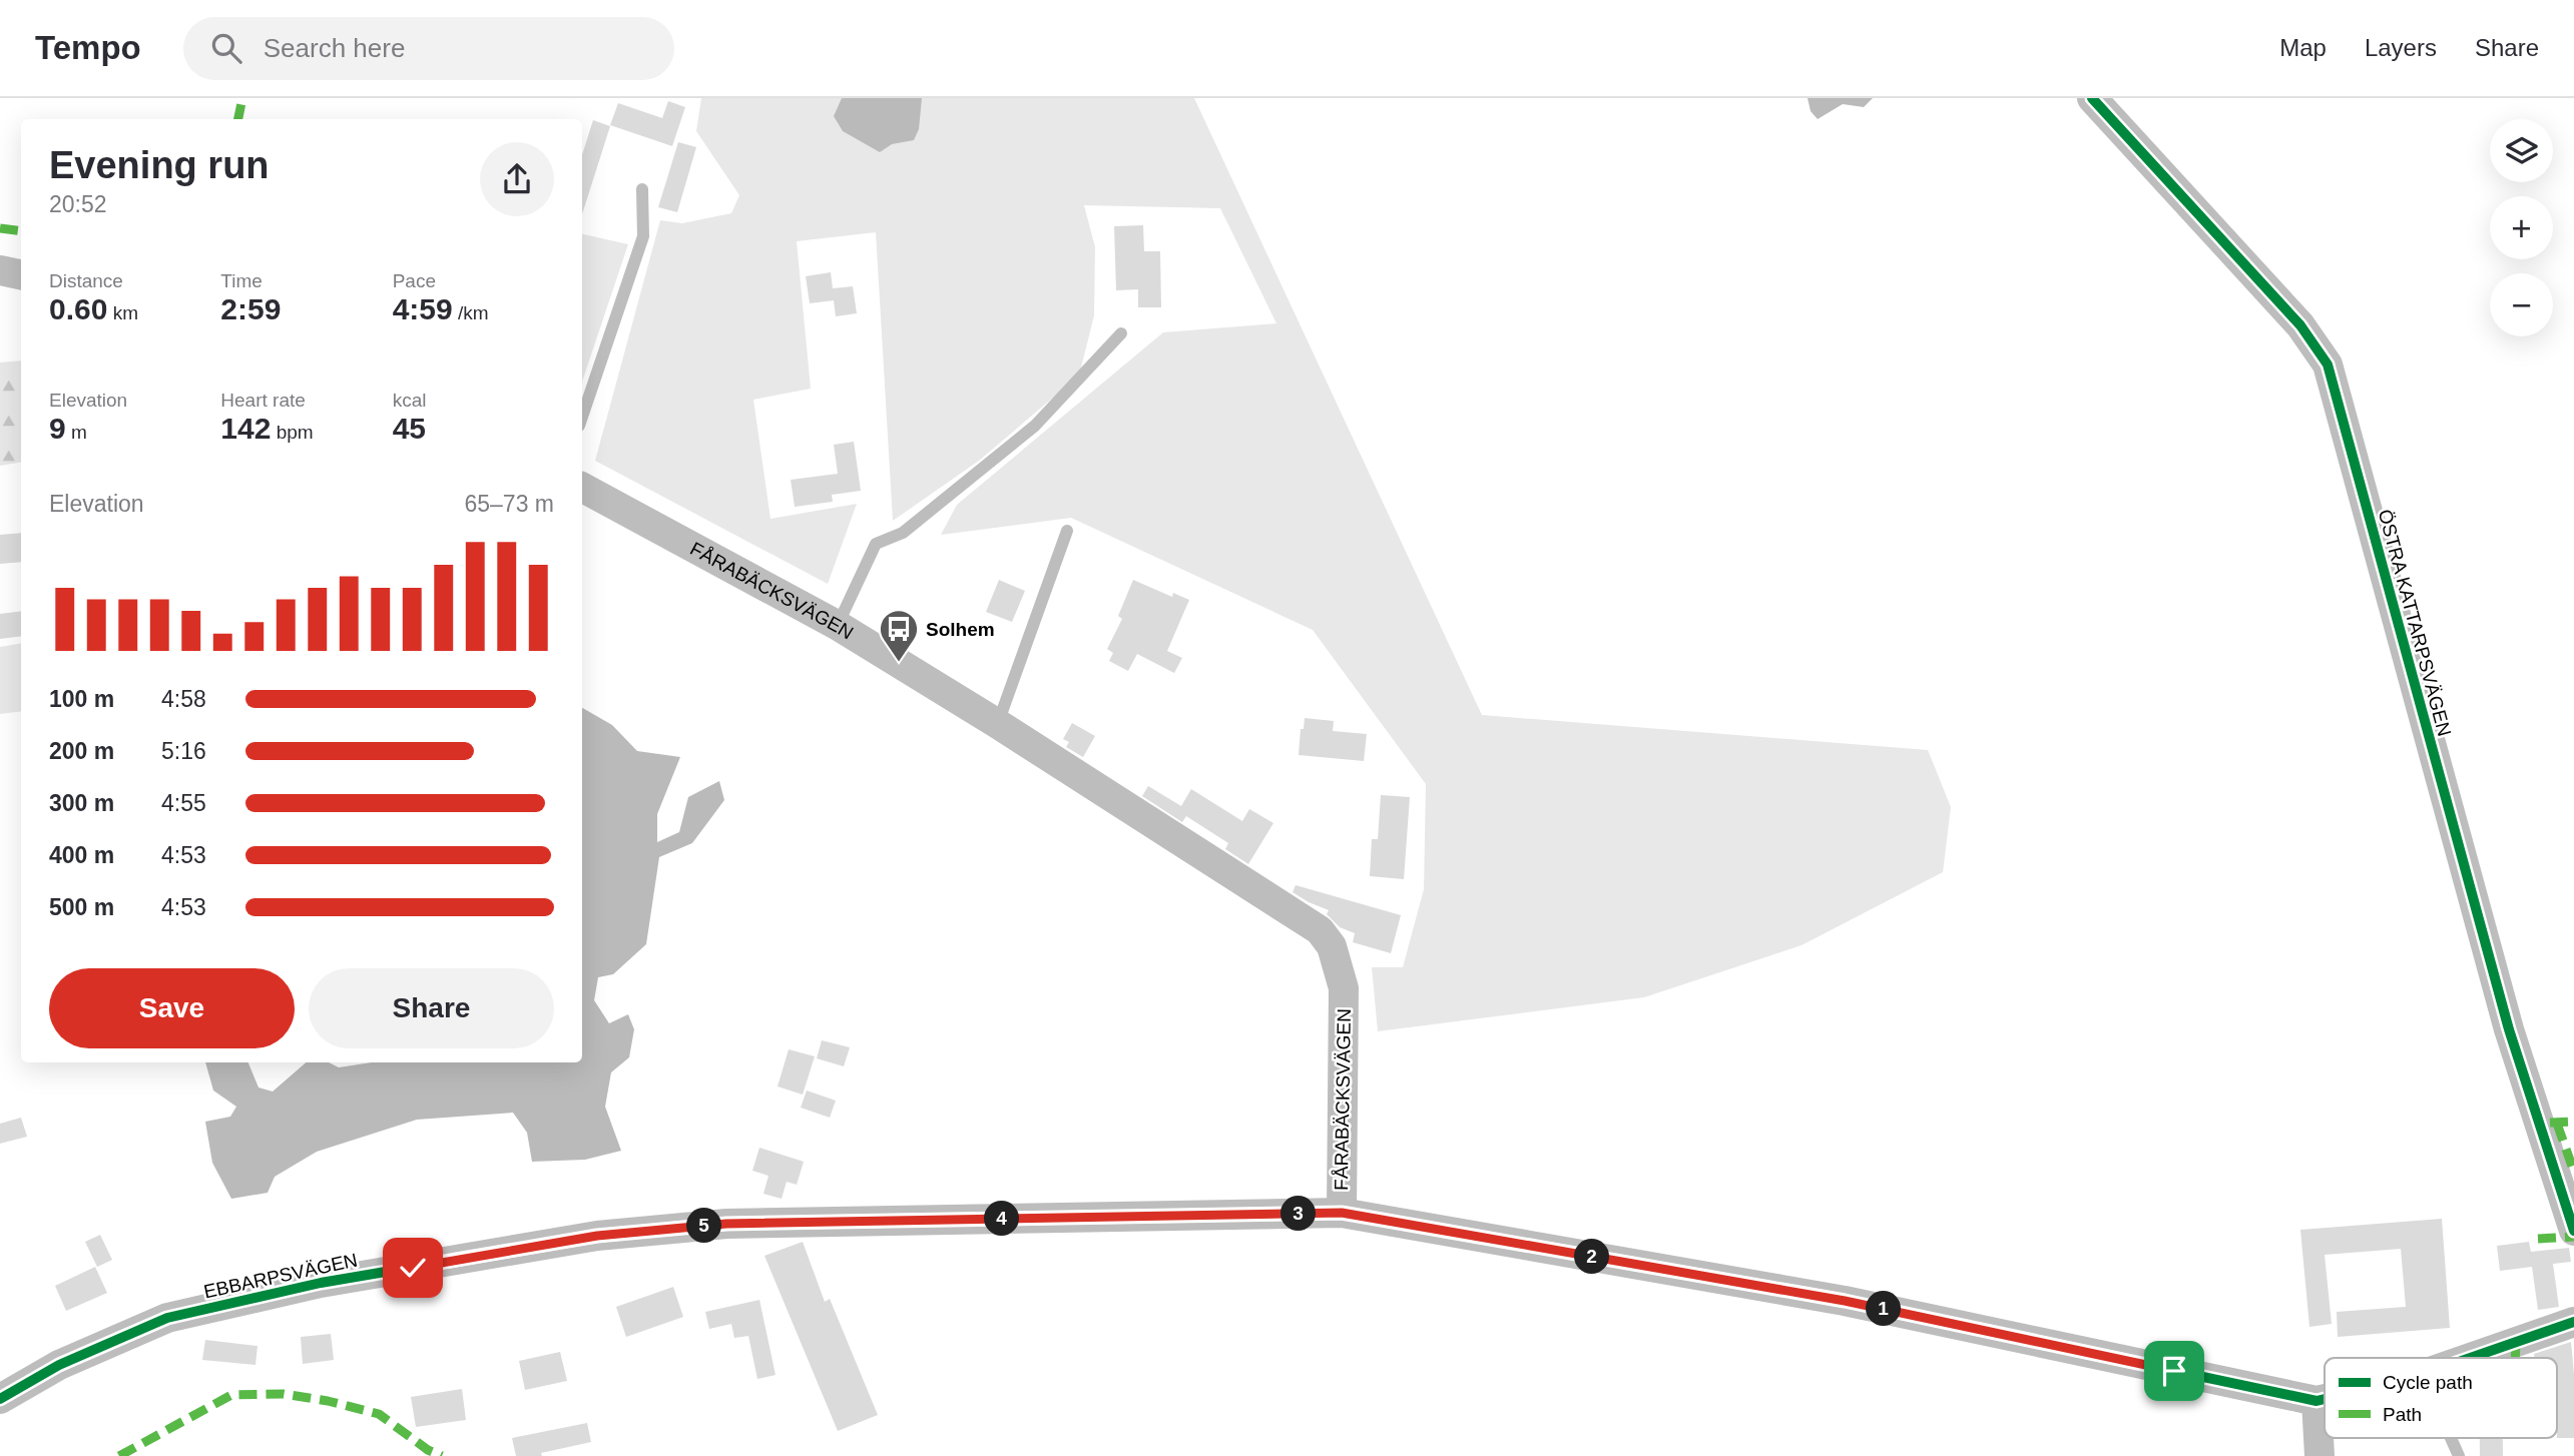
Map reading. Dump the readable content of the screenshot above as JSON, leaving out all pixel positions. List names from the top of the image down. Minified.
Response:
{"streets":{"street":["FÅRABÄCKSVÄGEN","ÖSTRA KATTARPSVÄGEN","EBBARPSVÄGEN"]},"crossings":[["FÅRABÄCKSVÄGEN","EBBARPSVÄGEN"]],"places":{"bus stop":["Solhem"]},"legend":["Cycle path","Path"],"page":{"header":"Tempo","search":"Search here","nav":["Map","Layers","Share"],"map_buttons":["+","−"],"heading":["Evening run","20:52"],"stats":[["Distance","0.60 km"],["Time","2:59"],["Pace","4:59 /km"],["Elevation","9 m"],["Heart rate","142 bpm"],["kcal","45"]],"chart":["Elevation","65–73 m"],"list":[{"name":"100 m","note":"4:58"},{"name":"200 m","note":"5:16"},{"name":"300 m","note":"4:55"},{"name":"400 m","note":"4:53"},{"name":"500 m","note":"4:53"}],"buttons":["Save","Share"],"pins":["3","4","5","2","1"]}}
